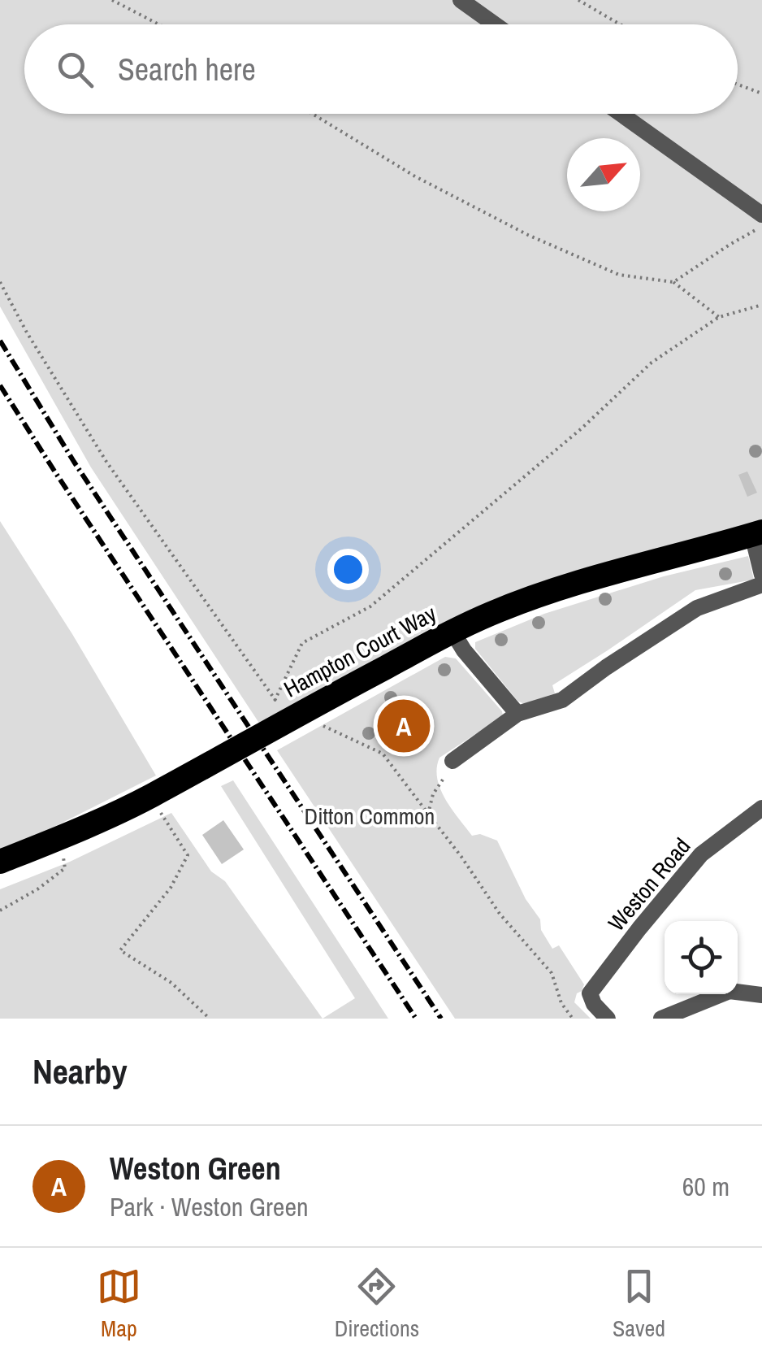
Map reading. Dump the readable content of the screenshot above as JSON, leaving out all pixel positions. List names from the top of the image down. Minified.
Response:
{"streets":{"highway":["Hampton Court Way"],"street":["Weston Road"]},"parks":["Ditton Common"],"north":"top right","page":{"search":"Search here","pins":"A","heading":"Nearby","list":[{"mark":"A","name":"Weston Green","note":"Park · Weston Green","value":"60 m"}],"nav":["Map","Directions","Saved"]}}
